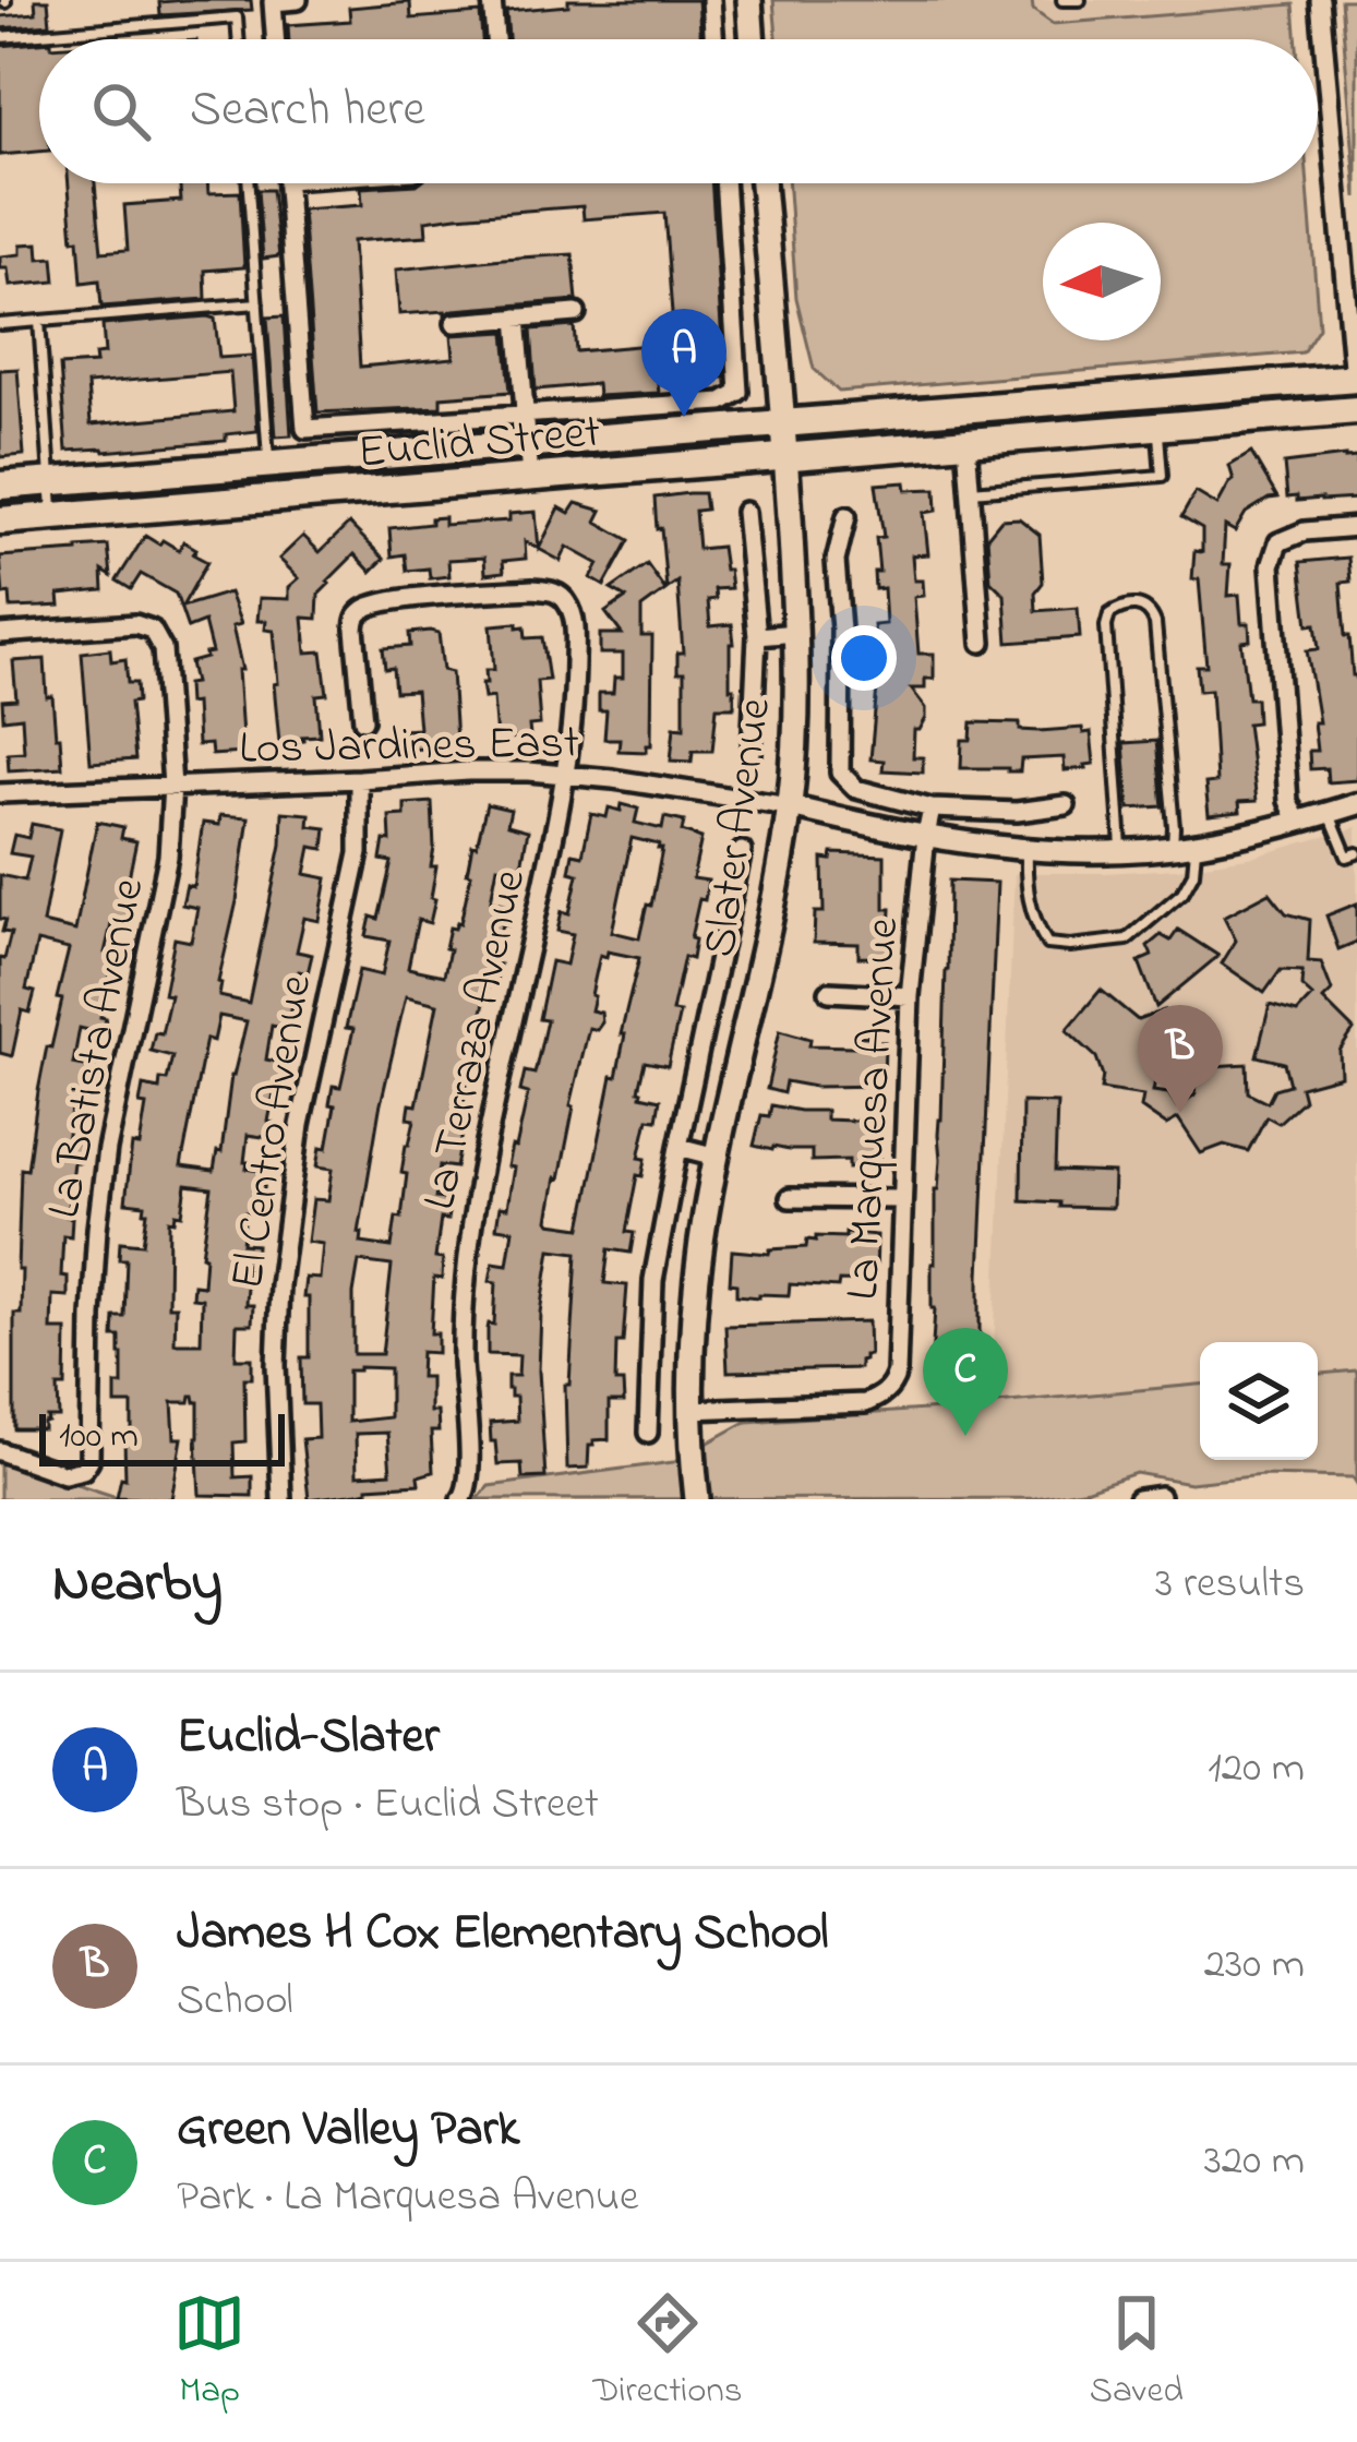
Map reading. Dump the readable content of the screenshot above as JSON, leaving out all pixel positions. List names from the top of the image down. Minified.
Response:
{"streets":{"main road":["Euclid Street","Slater Avenue"],"street":["Los Jardines East","La Terraza Avenue","La Batista Avenue","La Marquesa Avenue","El Centro Avenue"]},"crossings":[["Euclid Street","Slater Avenue"],["Los Jardines East","Slater Avenue"],["Los Jardines East","La Terraza Avenue"],["Los Jardines East","La Batista Avenue"],["Los Jardines East","La Marquesa Avenue"],["Los Jardines East","El Centro Avenue"],["Slater Avenue","La Marquesa Avenue"]],"scale_bar":"100 m","north":"left","page":{"search":"Search here","pins":["A","B","C"],"scale":"100 m","heading":["Nearby","3 results"],"list":[{"mark":"A","name":"Euclid-Slater","note":"Bus stop · Euclid Street","value":"120 m"},{"mark":"B","name":"James H Cox Elementary School","note":"School","value":"230 m"},{"mark":"C","name":"Green Valley Park","note":"Park · La Marquesa Avenue","value":"320 m"}],"nav":["Map","Directions","Saved"]}}
